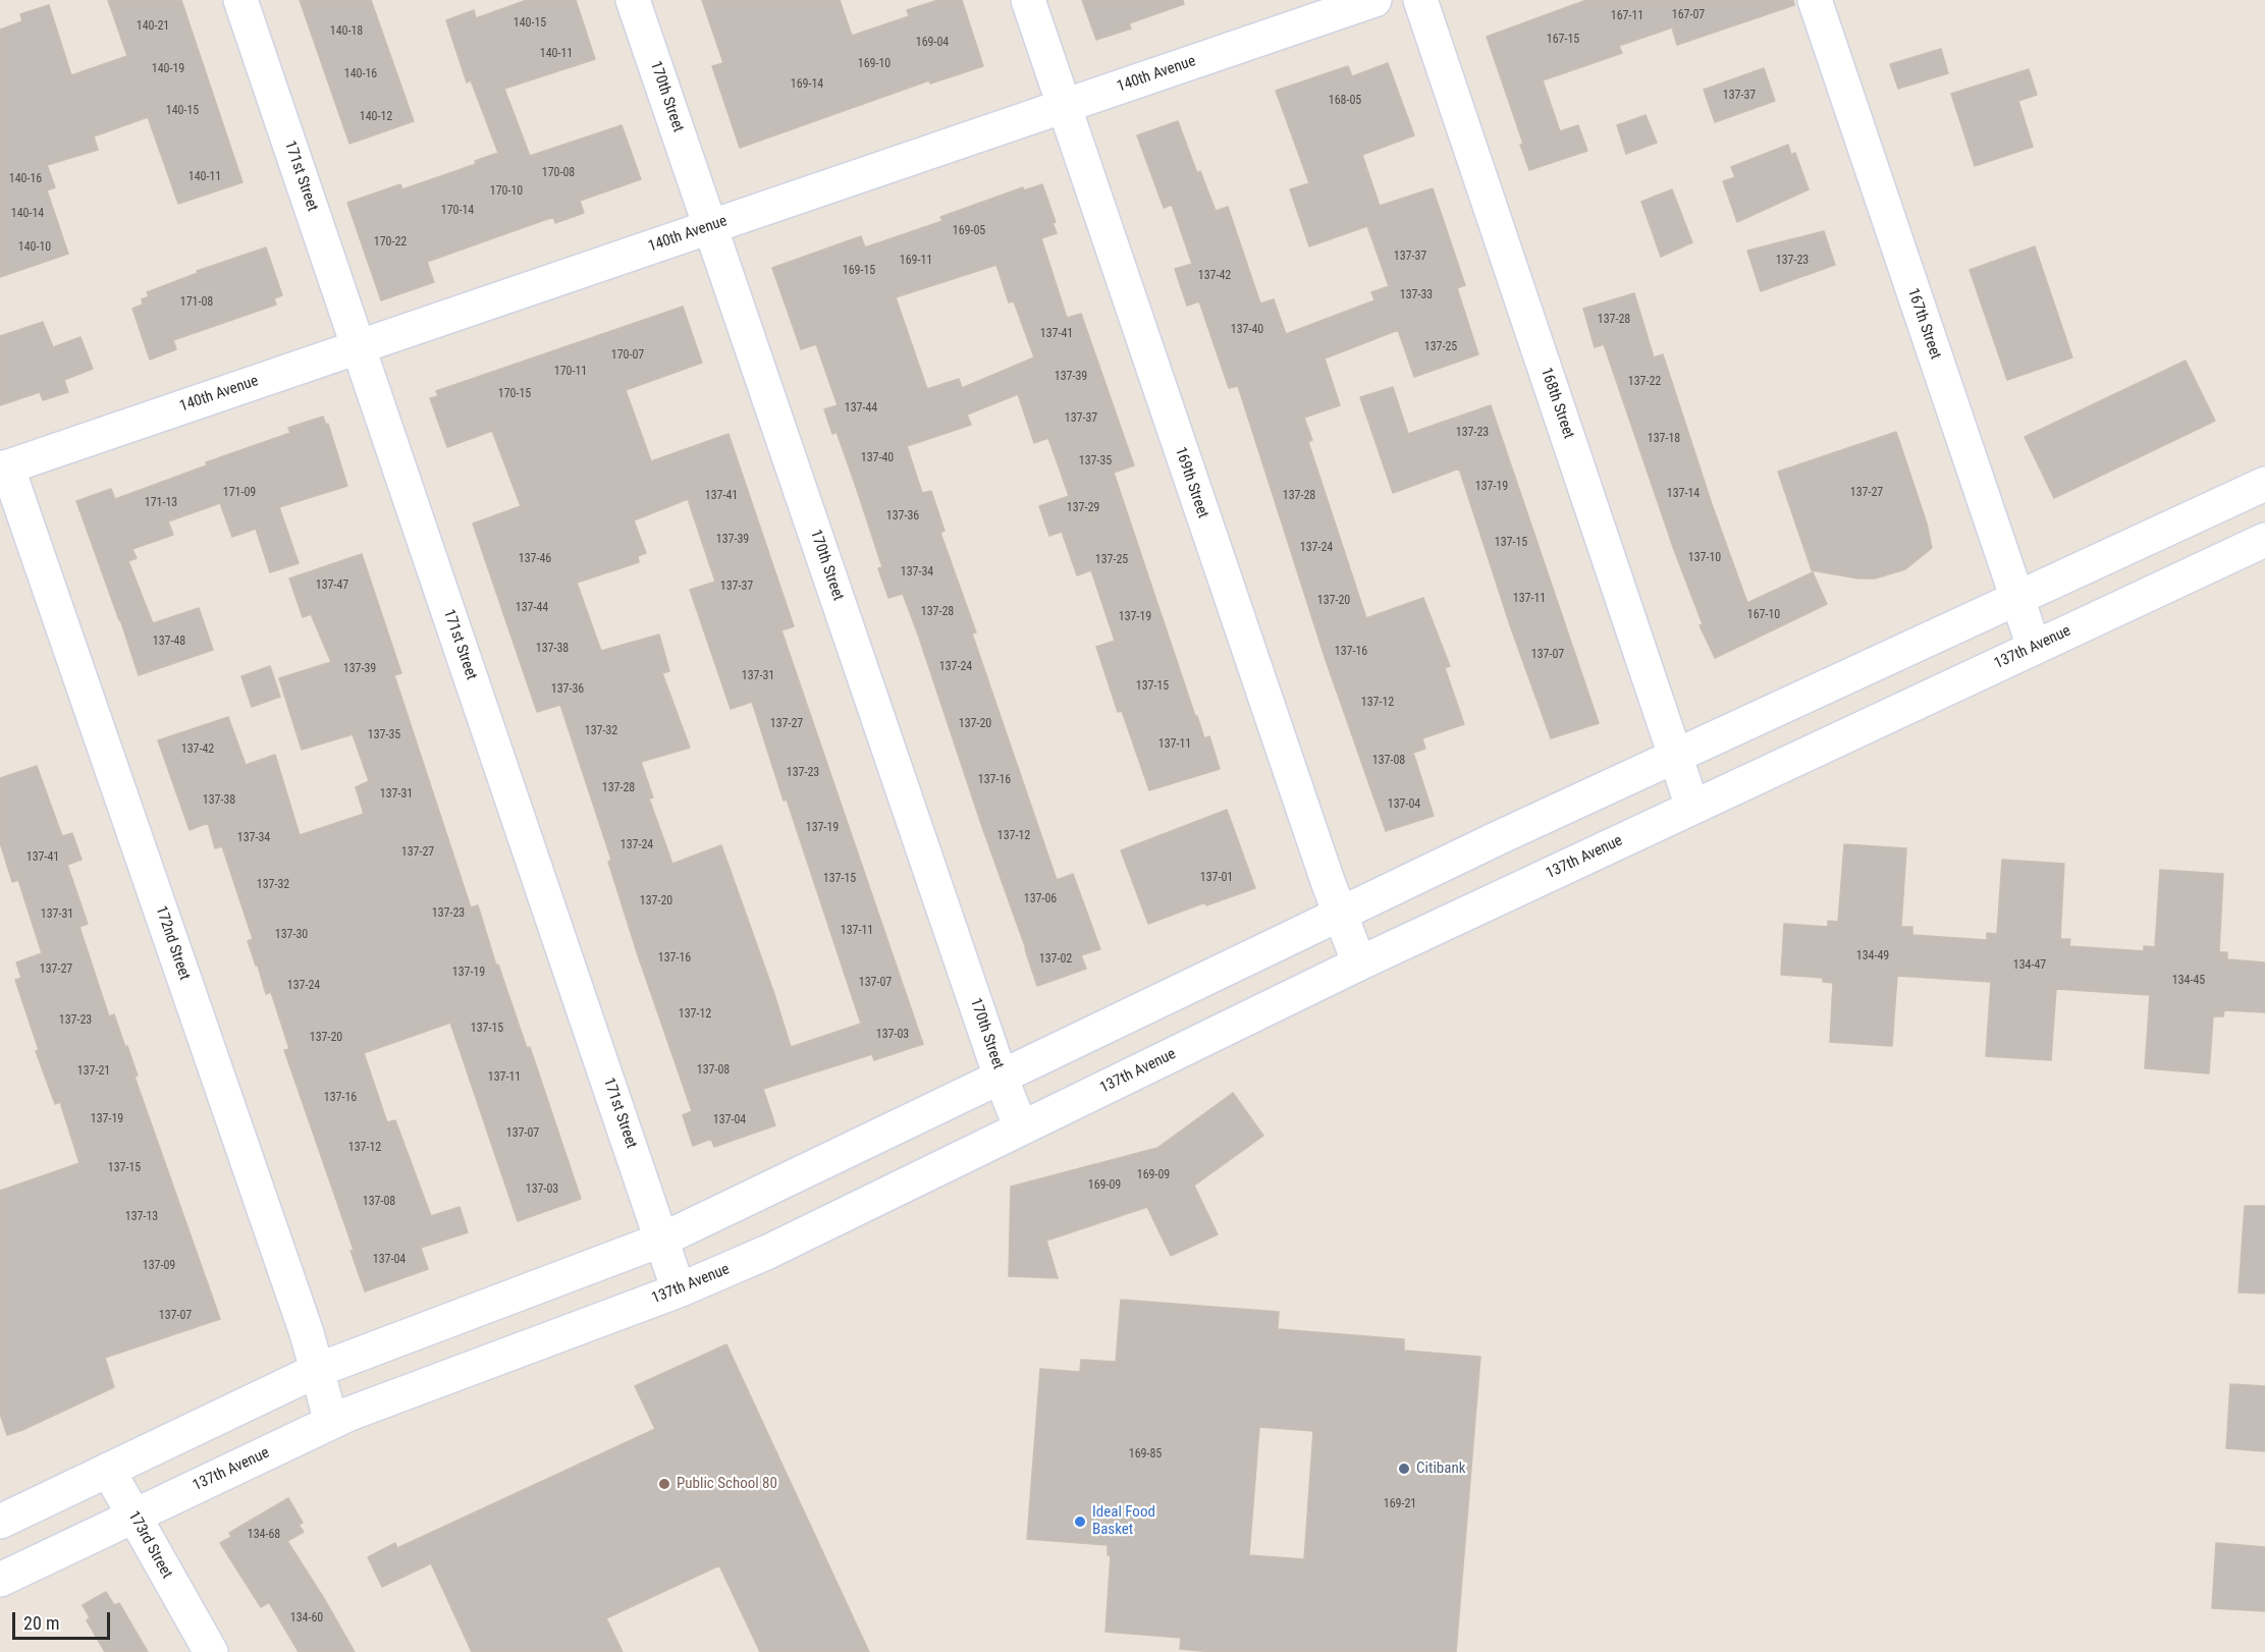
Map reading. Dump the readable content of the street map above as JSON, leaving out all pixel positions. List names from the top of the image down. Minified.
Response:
{"streets":{"street":["140th Avenue","170th Street","171st Street","167th Street","168th Street","169th Street","137th Avenue","172nd Street","173rd Street"]},"crossings":[["140th Avenue","170th Street"],["140th Avenue","171st Street"],["140th Avenue","169th Street"],["140th Avenue","172nd Street"],["170th Street","137th Avenue"],["171st Street","137th Avenue"],["167th Street","137th Avenue"],["168th Street","137th Avenue"],["169th Street","137th Avenue"],["137th Avenue","172nd Street"],["137th Avenue","173rd Street"]],"places":["Citibank","Public School 80","Ideal Food Basket"],"house_numbers":["167-07","167-11","140-15","140-21","140-18","167-15","169-04","140-11","169-10","140-19","140-16","169-14","137-37","168-05","140-15","140-12","170-08","140-11","140-16","170-10","170-14","140-14","169-05","170-22","140-10","137-37","169-11","137-23","169-15","137-42","137-33","171-08","137-28","137-40","137-41","137-25","170-07","170-11","137-39","137-22","170-15","137-44","137-37","137-23","137-18","137-40","137-35","137-19","171-09","137-27","137-14","137-41","137-28","171-13","137-29","137-36","137-39","137-15","137-24","137-10","137-46","137-25","137-34","137-47","137-37","137-11","137-20","137-44","137-28","167-10","137-19","137-48","137-38","137-16","137-07","137-24","137-39","137-31","137-15","137-36","137-12","137-27","137-20","137-32","137-35","137-11","137-42","137-08","137-23","137-16","137-28","137-31","137-38","137-04","137-19","137-12","137-34","137-24","137-27","137-41","137-01","137-15","137-32","137-06","137-20","137-23","137-31","137-11","137-30","134-49","137-16","137-02","134-47","137-27","137-19","134-45","137-07","137-24","137-12","137-23","137-15","137-03","137-20","137-08","137-21","137-11","137-16","137-19","137-04","137-07","137-12","137-15","169-09","169-09","137-03","137-08","137-13","137-04","137-09","137-07","169-85","169-21","134-68","134-60"],"scale_bar":"20 m"}
